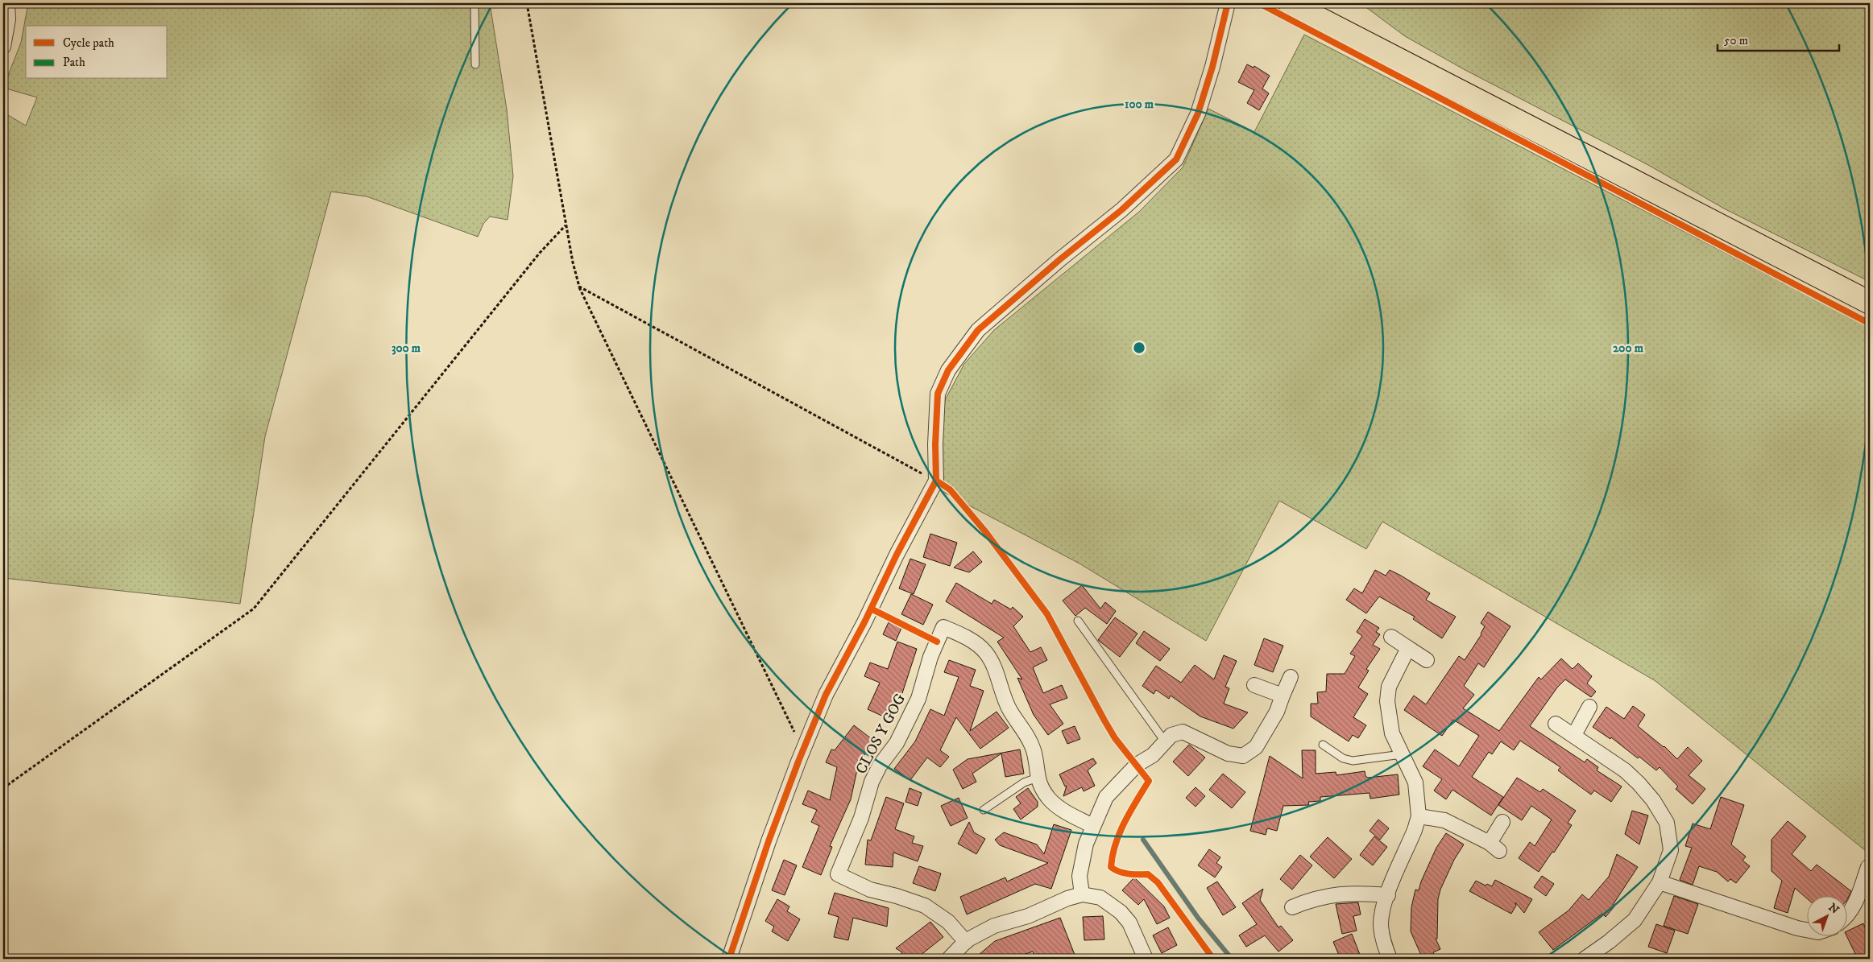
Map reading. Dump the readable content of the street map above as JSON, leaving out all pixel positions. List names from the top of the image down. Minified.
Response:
{"streets":{"street":["CLOS Y GOG"]},"legend":["Cycle path","Path"],"scale_bar":"50 m","north":"top right","rings":["100 m","200 m","300 m"]}
